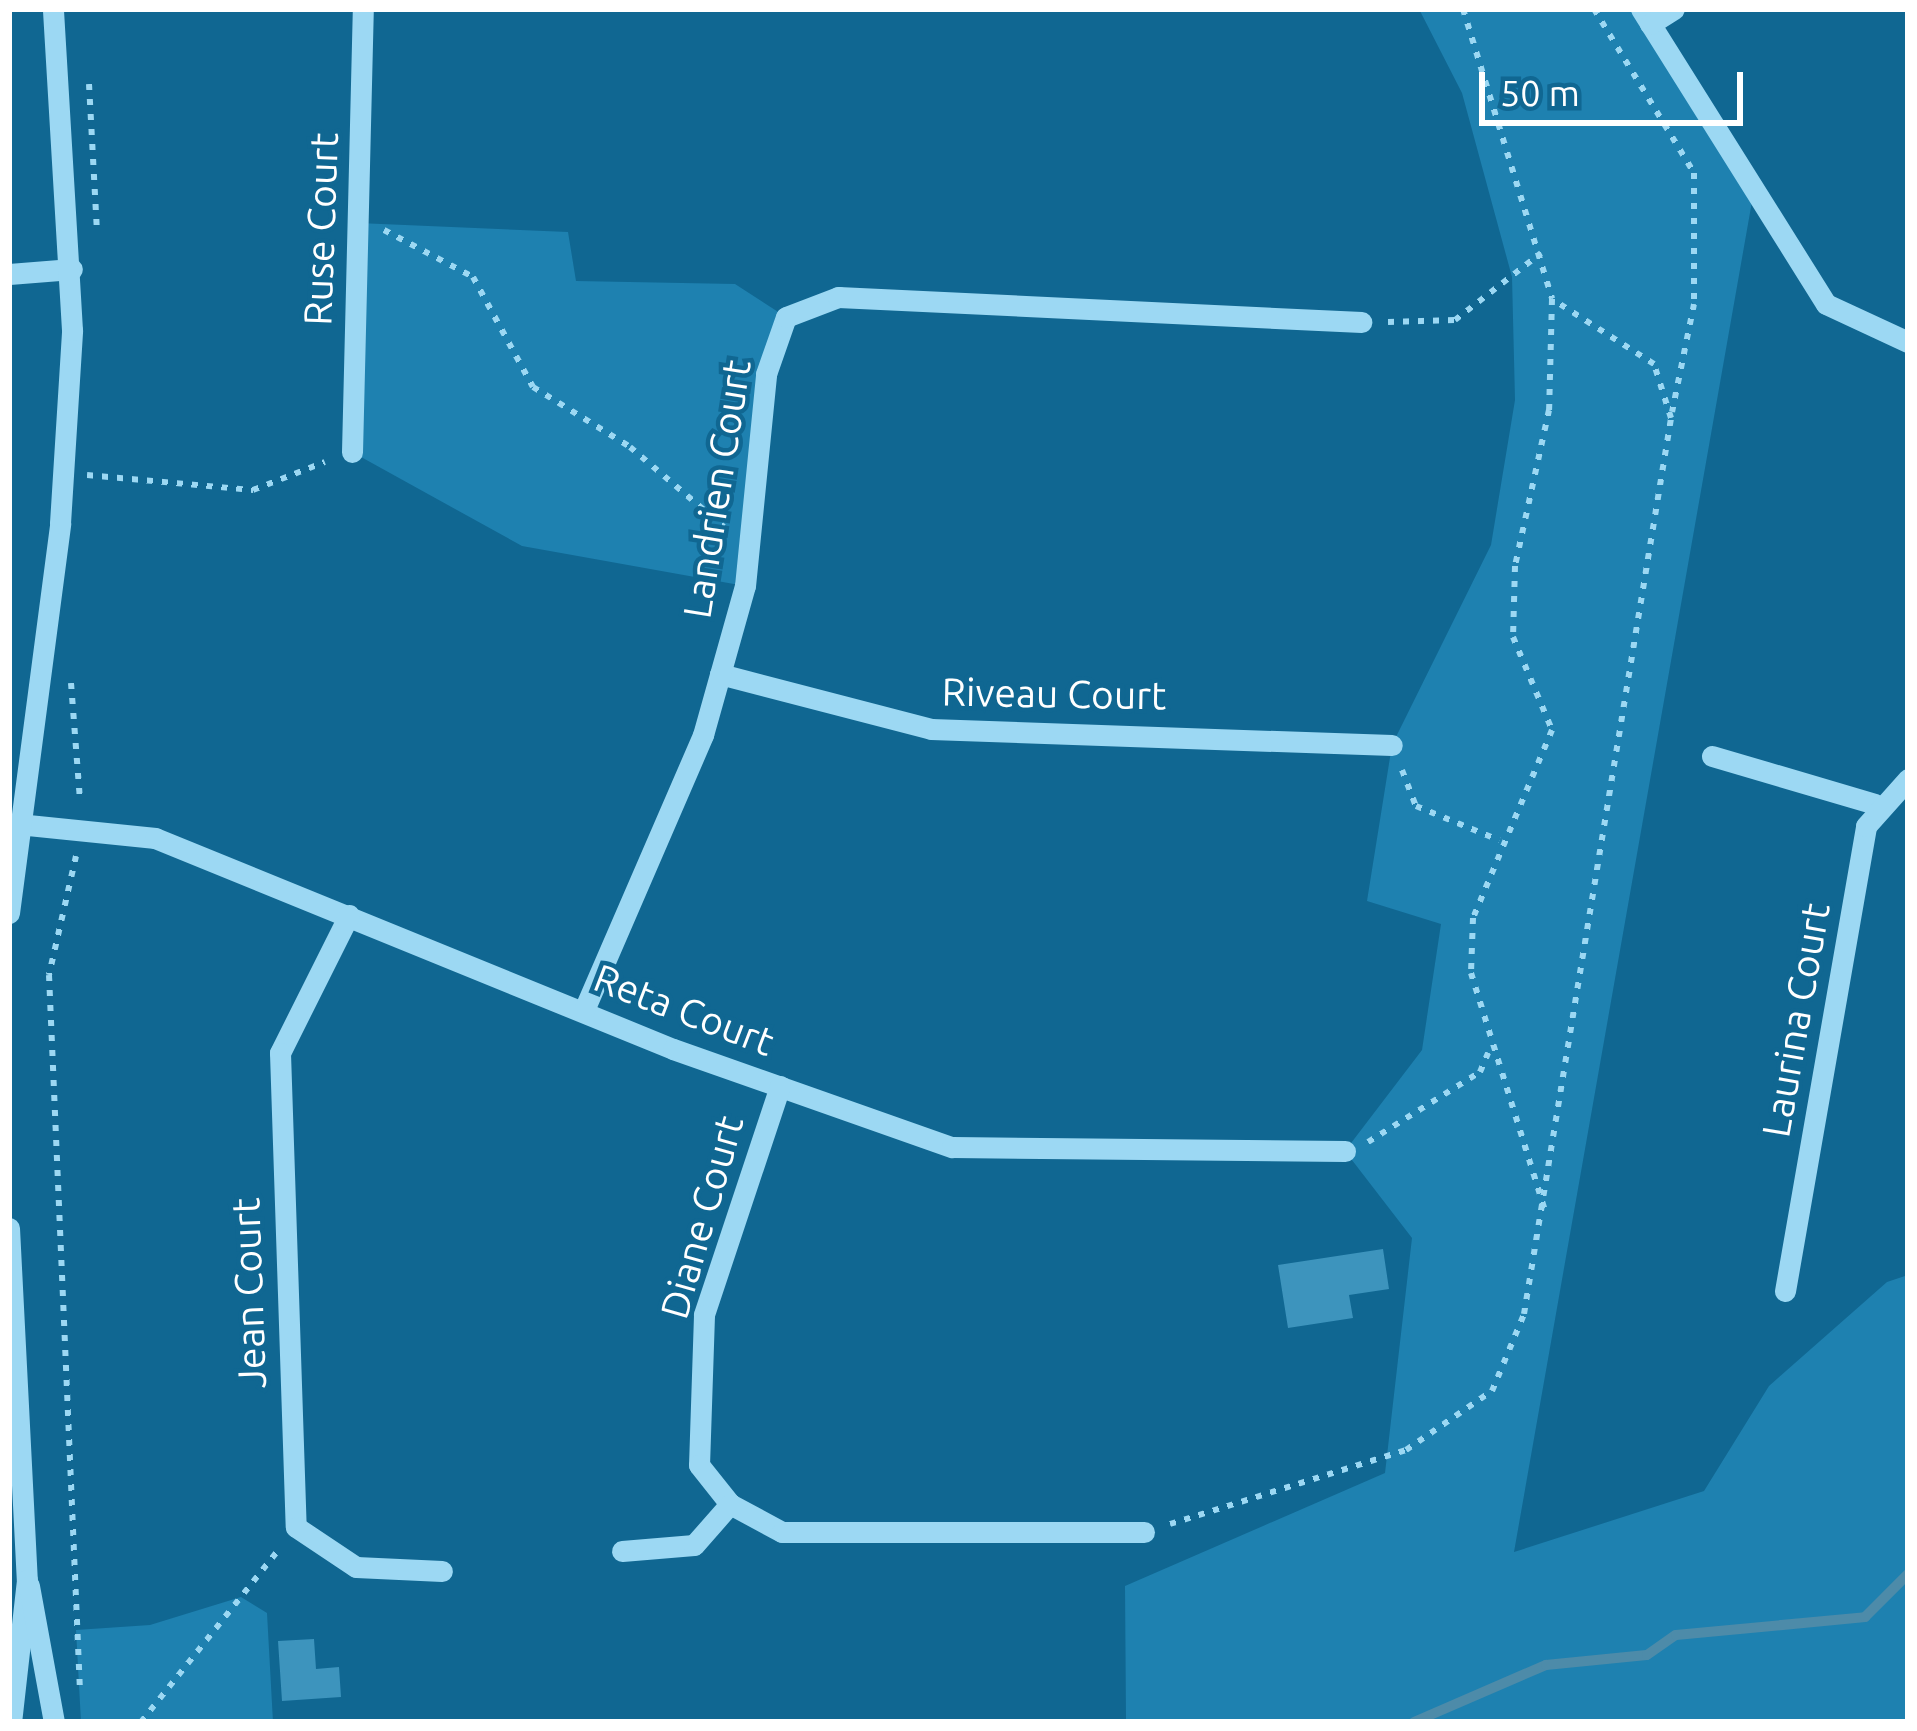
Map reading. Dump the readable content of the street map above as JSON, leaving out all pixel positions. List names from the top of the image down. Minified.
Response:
{"streets":{"street":["Ruse Court","Landrien Court","Riveau Court","Reta Court","Laurina Court","Diane Court","Jean Court"]},"crossings":[["Landrien Court","Riveau Court"],["Landrien Court","Reta Court"],["Reta Court","Diane Court"],["Reta Court","Jean Court"]],"scale_bar":"50 m"}
